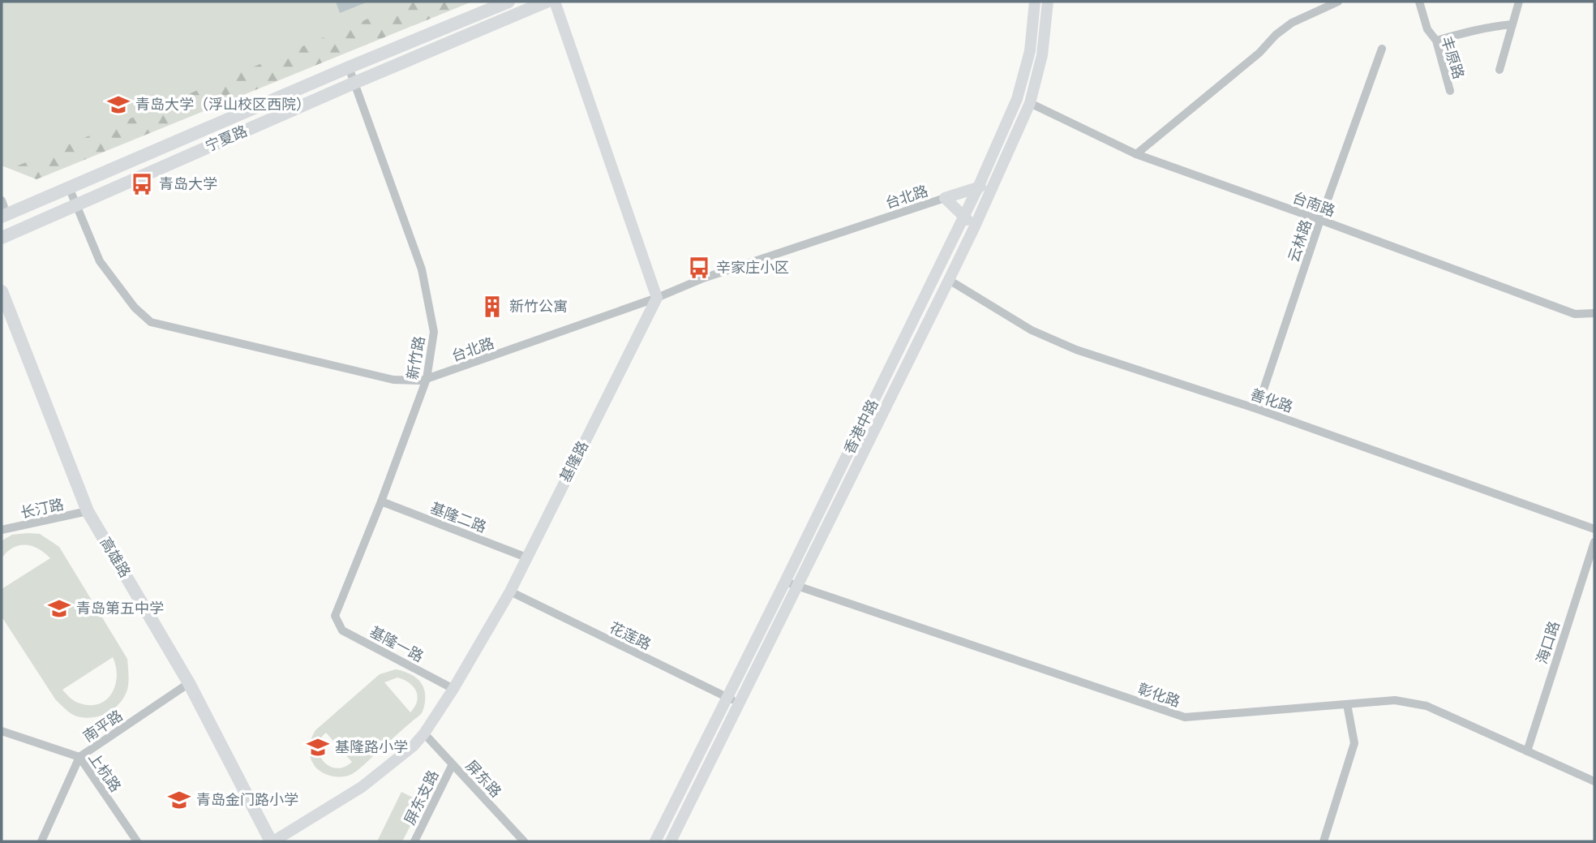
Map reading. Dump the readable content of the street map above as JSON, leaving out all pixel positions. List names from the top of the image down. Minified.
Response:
{"streets":{"main road":["宁夏路","香港中路","基隆路","高雄路"],"street":["丰原路","台北路","台南路","云林路","新竹路","善化路","长汀路","基隆二路","花莲路","海口路","基隆一路","彰化路","南平路","上杭路","屏东路","屏东支路"]},"crossings":[["宁夏路","台北路"],["宁夏路","新竹路"],["台北路","新竹路"],["台北路","基隆路"],["台南路","云林路"],["台南路","香港中路"],["云林路","善化路"],["新竹路","基隆二路"],["新竹路","基隆一路"],["善化路","香港中路"],["香港中路","花莲路"],["香港中路","彰化路"],["基隆路","基隆二路"],["基隆路","高雄路"],["基隆路","花莲路"],["基隆路","基隆一路"],["基隆路","屏东路"],["长汀路","高雄路"],["高雄路","南平路"],["海口路","彰化路"],["南平路","上杭路"],["屏东路","屏东支路"]],"places":{"school or university":["青岛大学（浮山校区西院）","青岛第五中学","基隆路小学","青岛金门路小学"],"bus stop":["青岛大学","辛家庄小区"],"building":["新竹公寓"]}}
